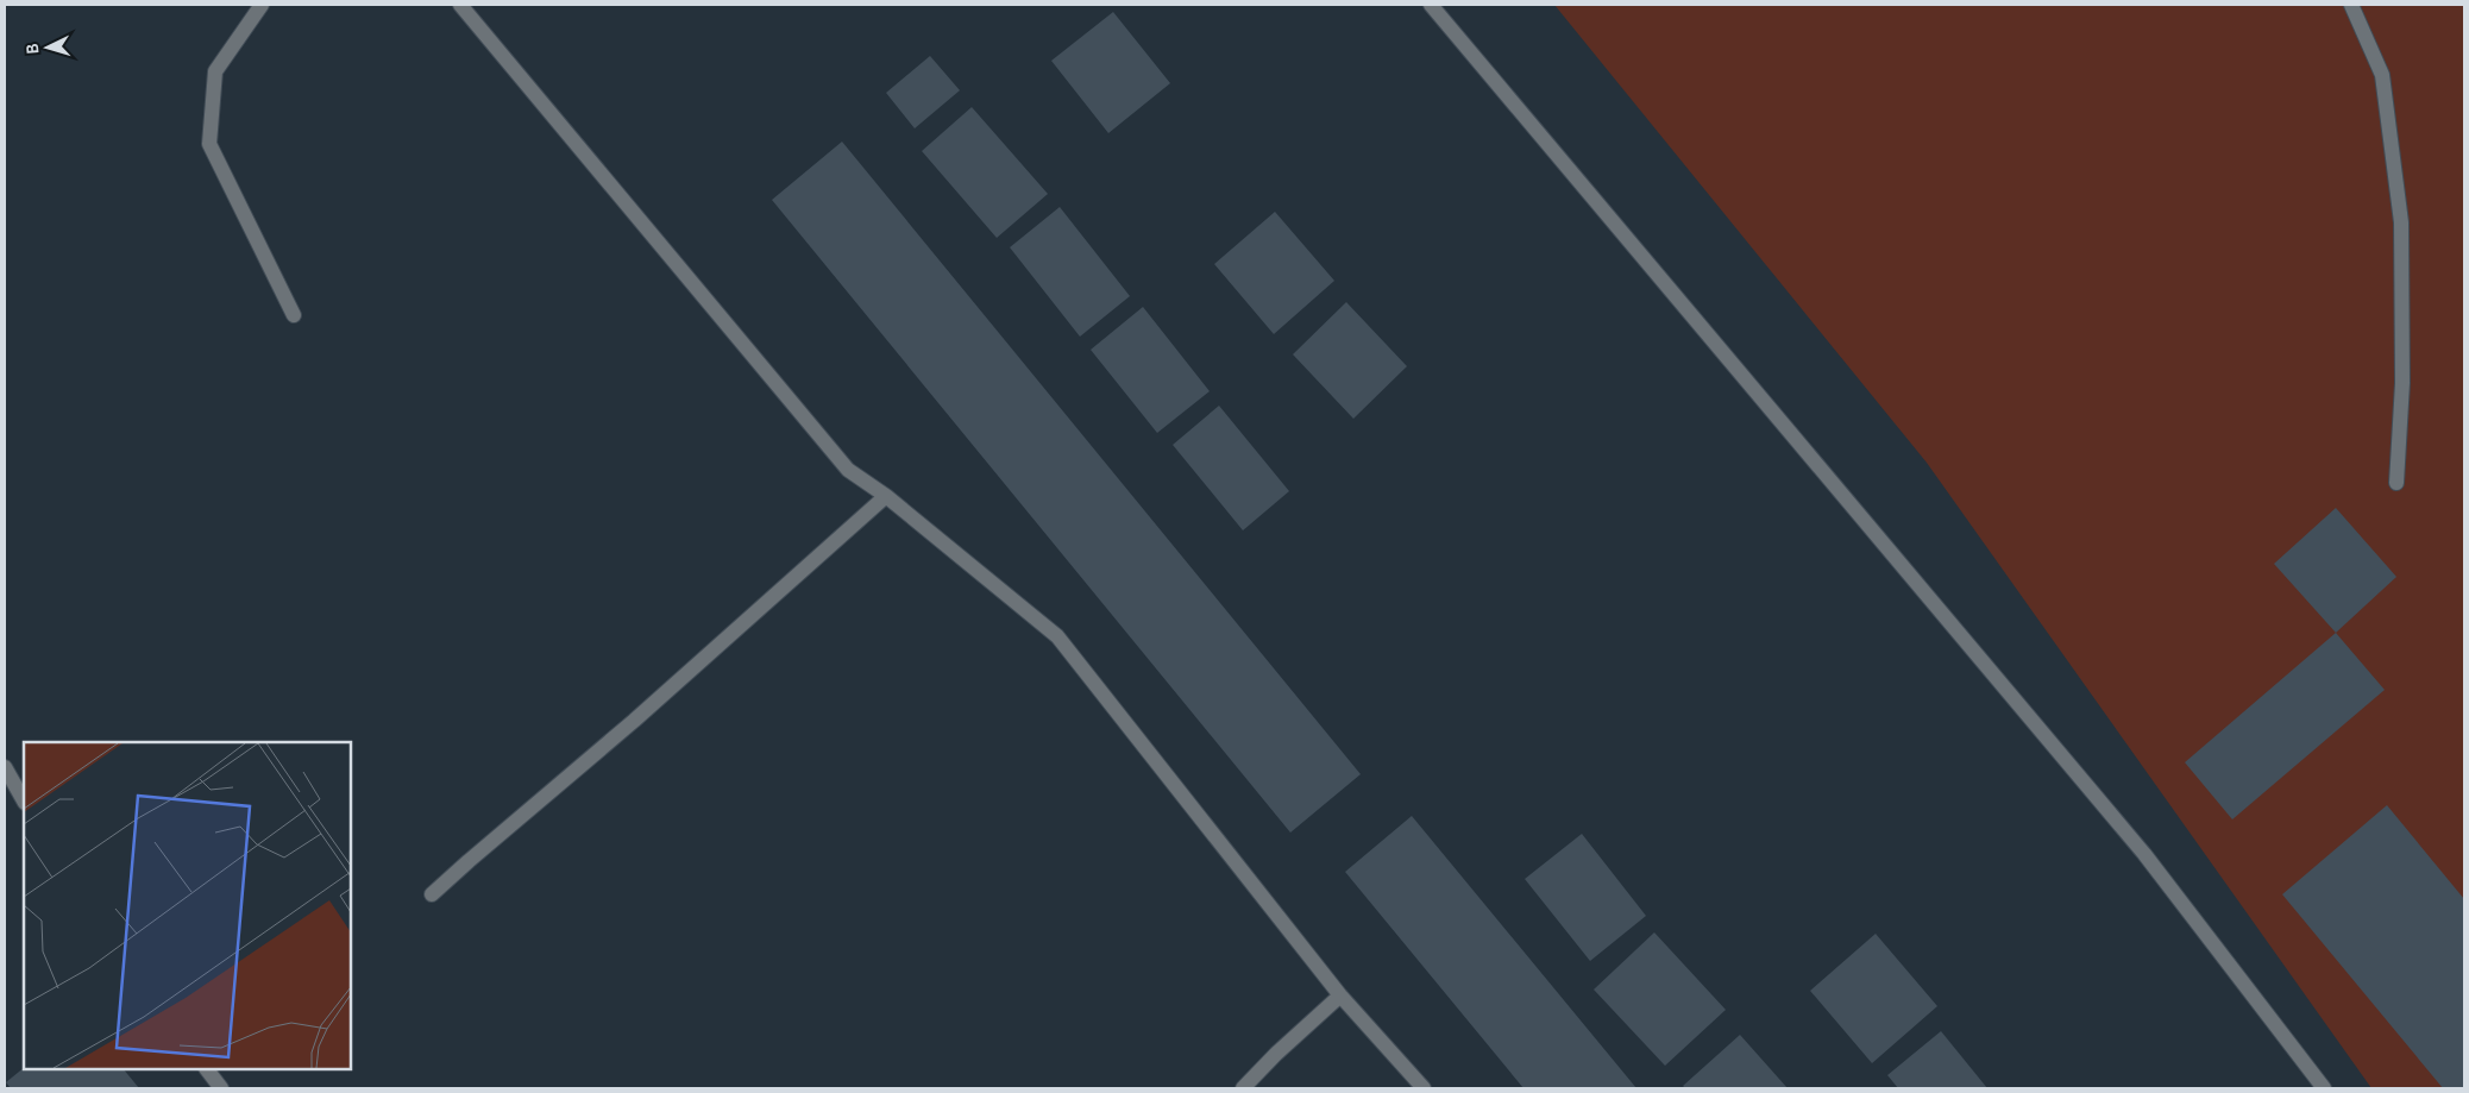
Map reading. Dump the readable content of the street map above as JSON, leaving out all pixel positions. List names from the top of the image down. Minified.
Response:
{"north":"left"}
